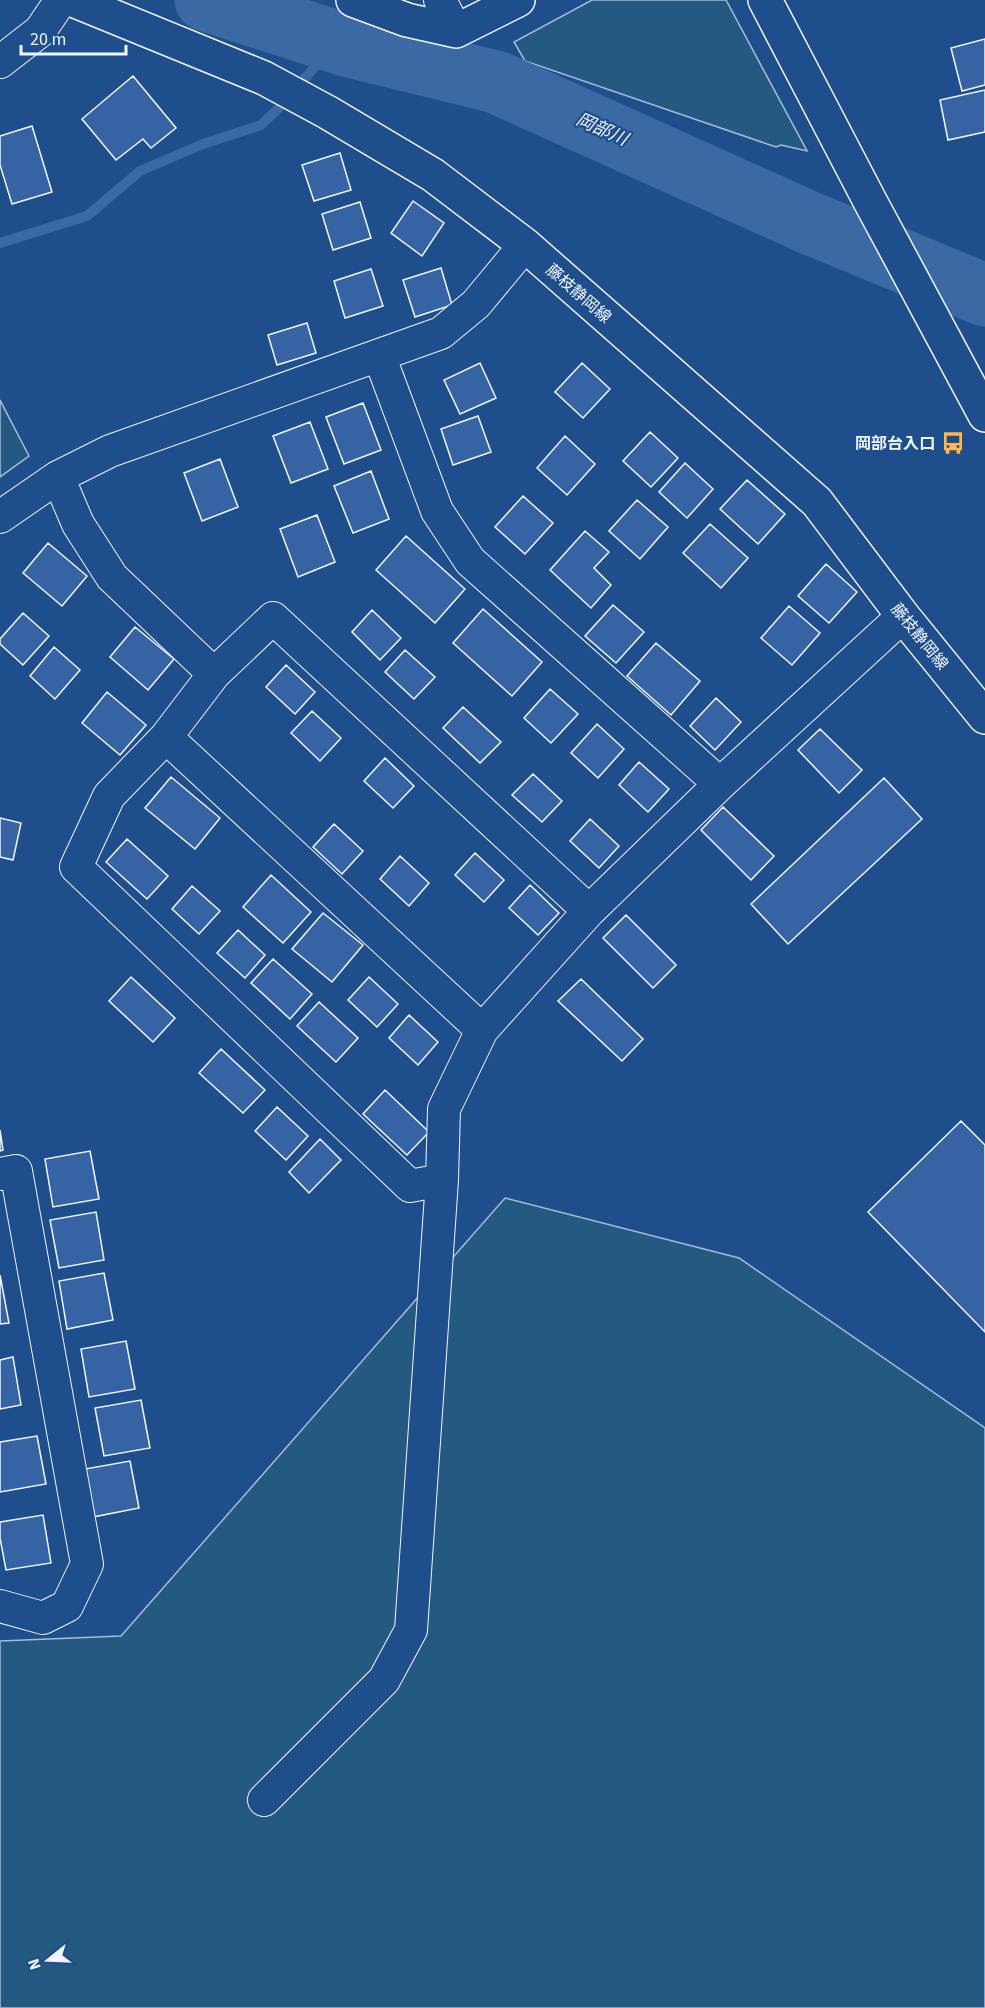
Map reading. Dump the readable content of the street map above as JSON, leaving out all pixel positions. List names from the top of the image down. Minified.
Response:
{"streets":{"main road":["藤枝静岡線"]},"water":["岡部川"],"places":{"bus stop":["岡部台入口"]},"scale_bar":"20 m","north":"left"}
